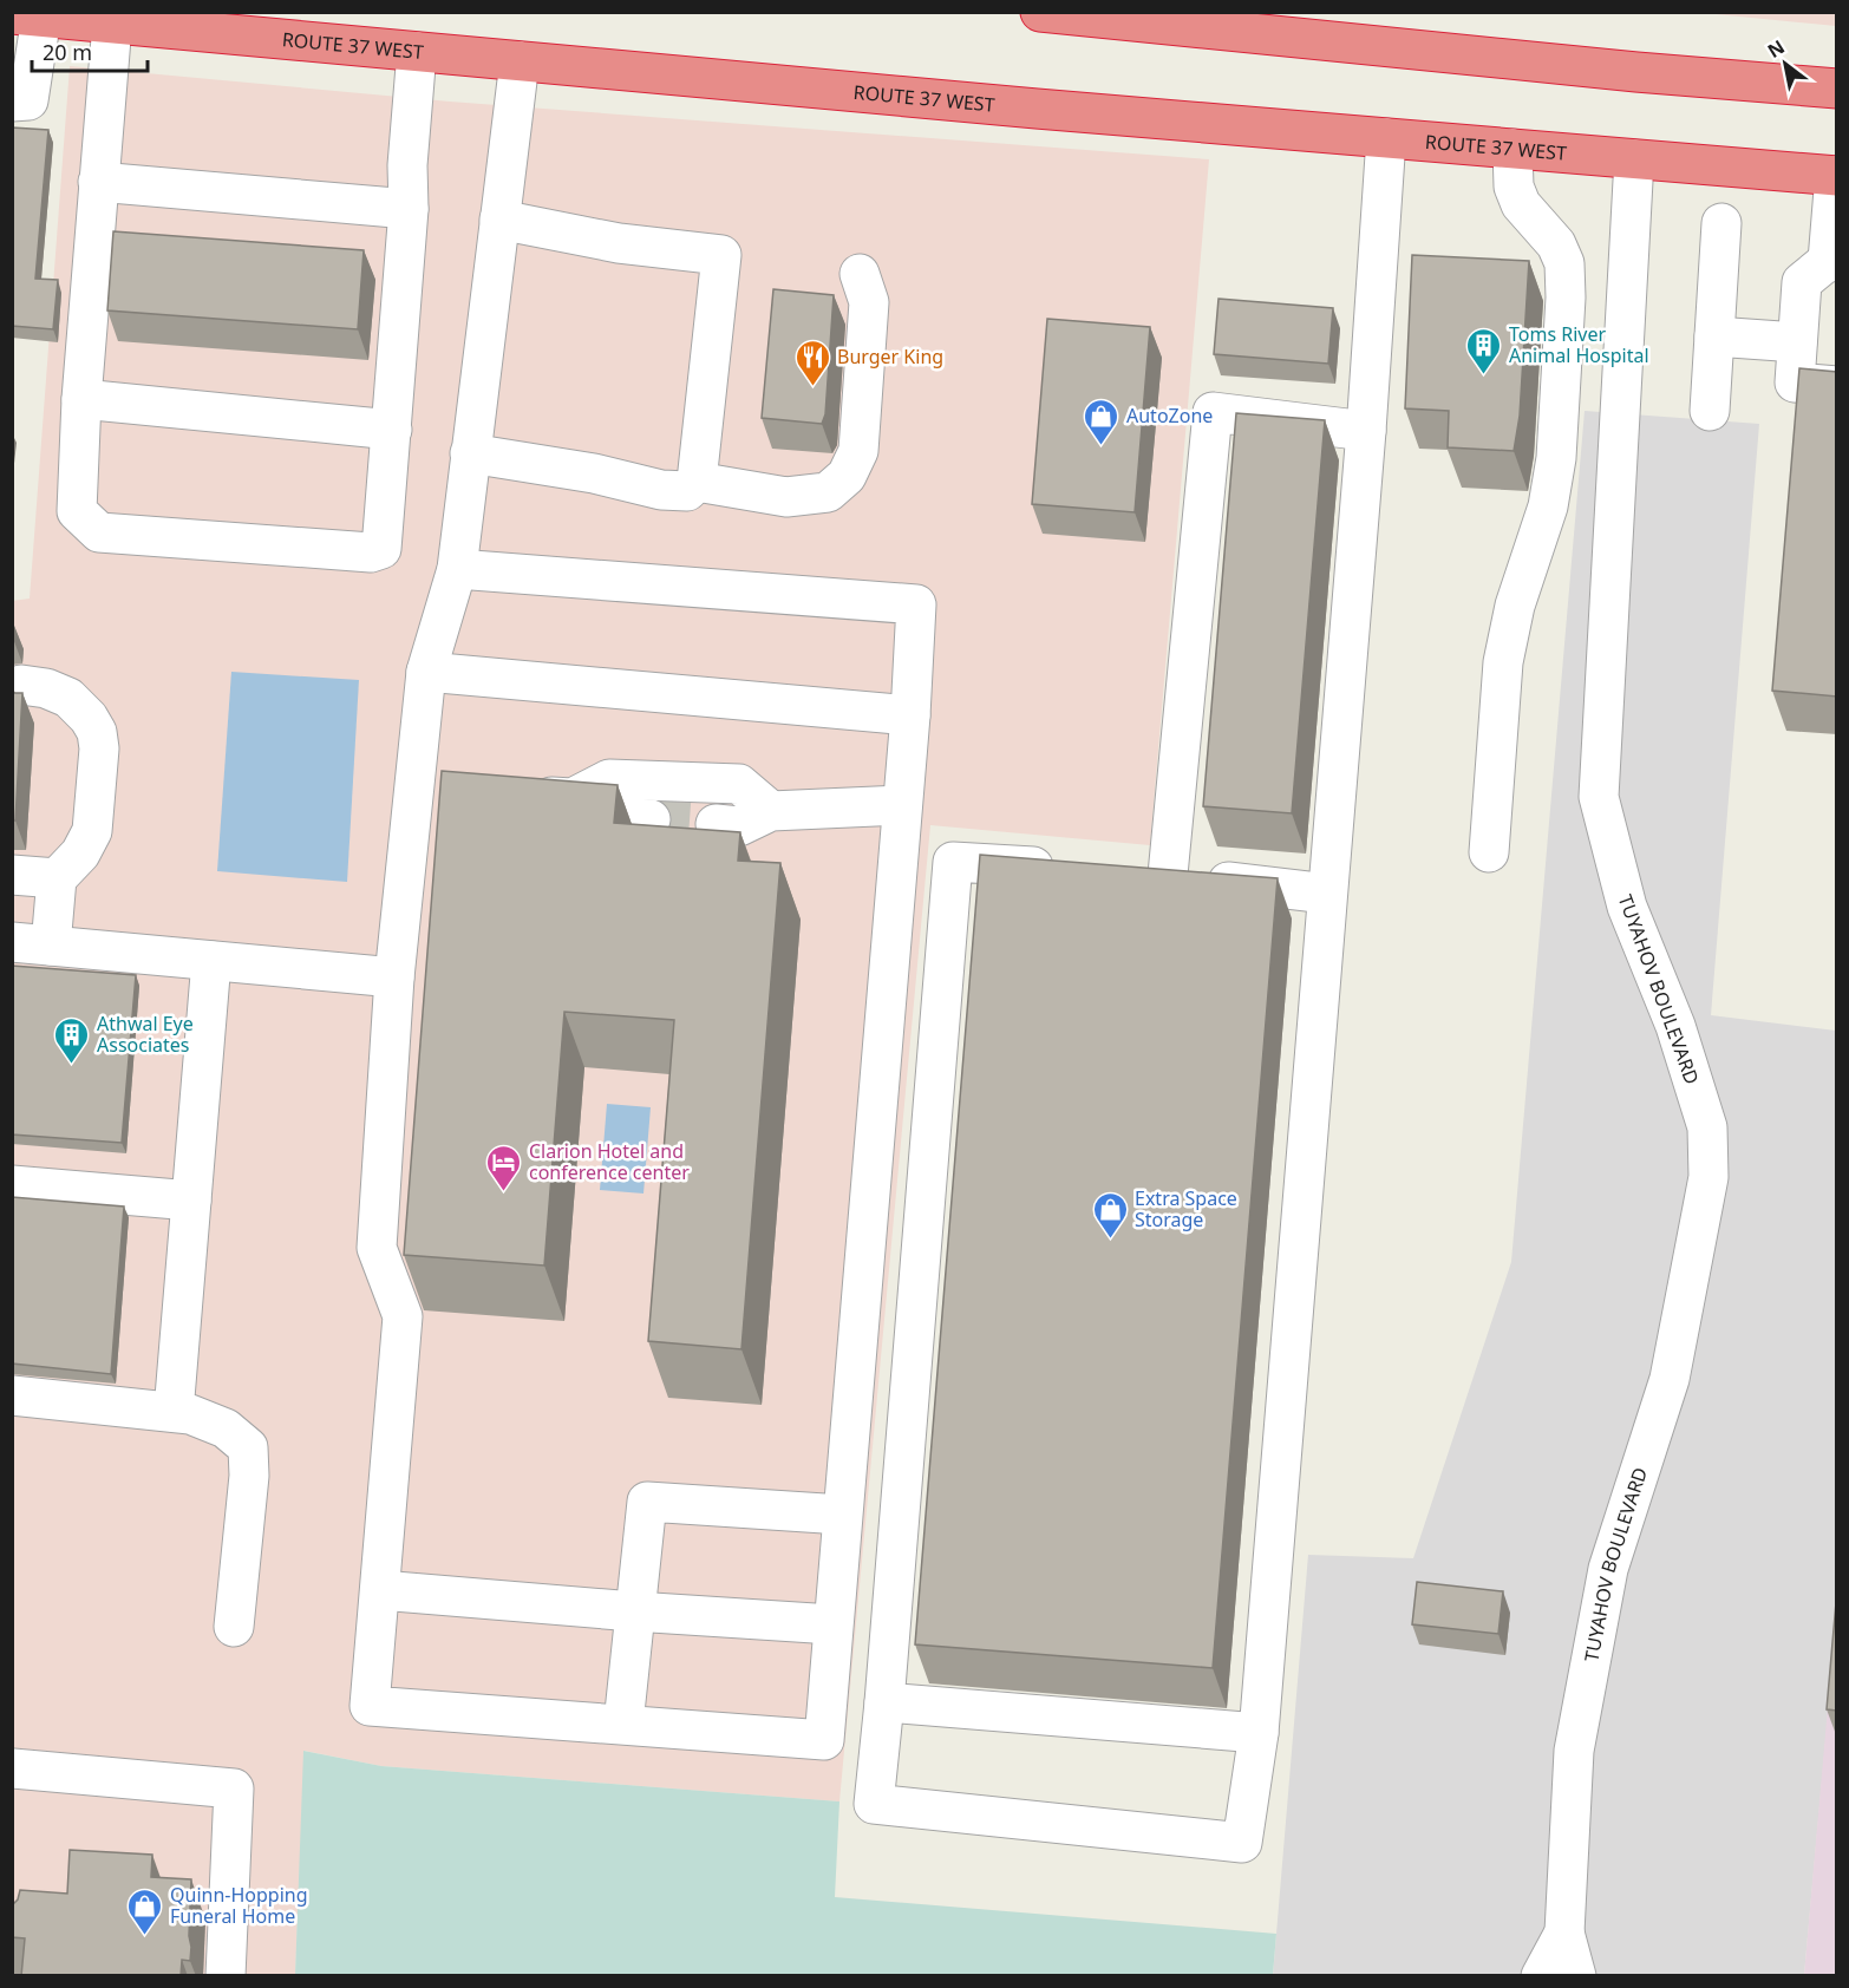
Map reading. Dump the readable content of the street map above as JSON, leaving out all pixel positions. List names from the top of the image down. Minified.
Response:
{"streets":{"highway":["ROUTE 37 WEST"],"street":["TUYAHOV BOULEVARD"]},"crossings":[["ROUTE 37 WEST","TUYAHOV BOULEVARD"]],"places":{"building":["Toms River Animal Hospital","Athwal Eye Associates"],"restaurant":["Burger King"],"shop":["AutoZone","Extra Space Storage","Quinn-Hopping Funeral Home"],"hotel":["Clarion Hotel and conference center"]},"scale_bar":"20 m","north":"top left"}
